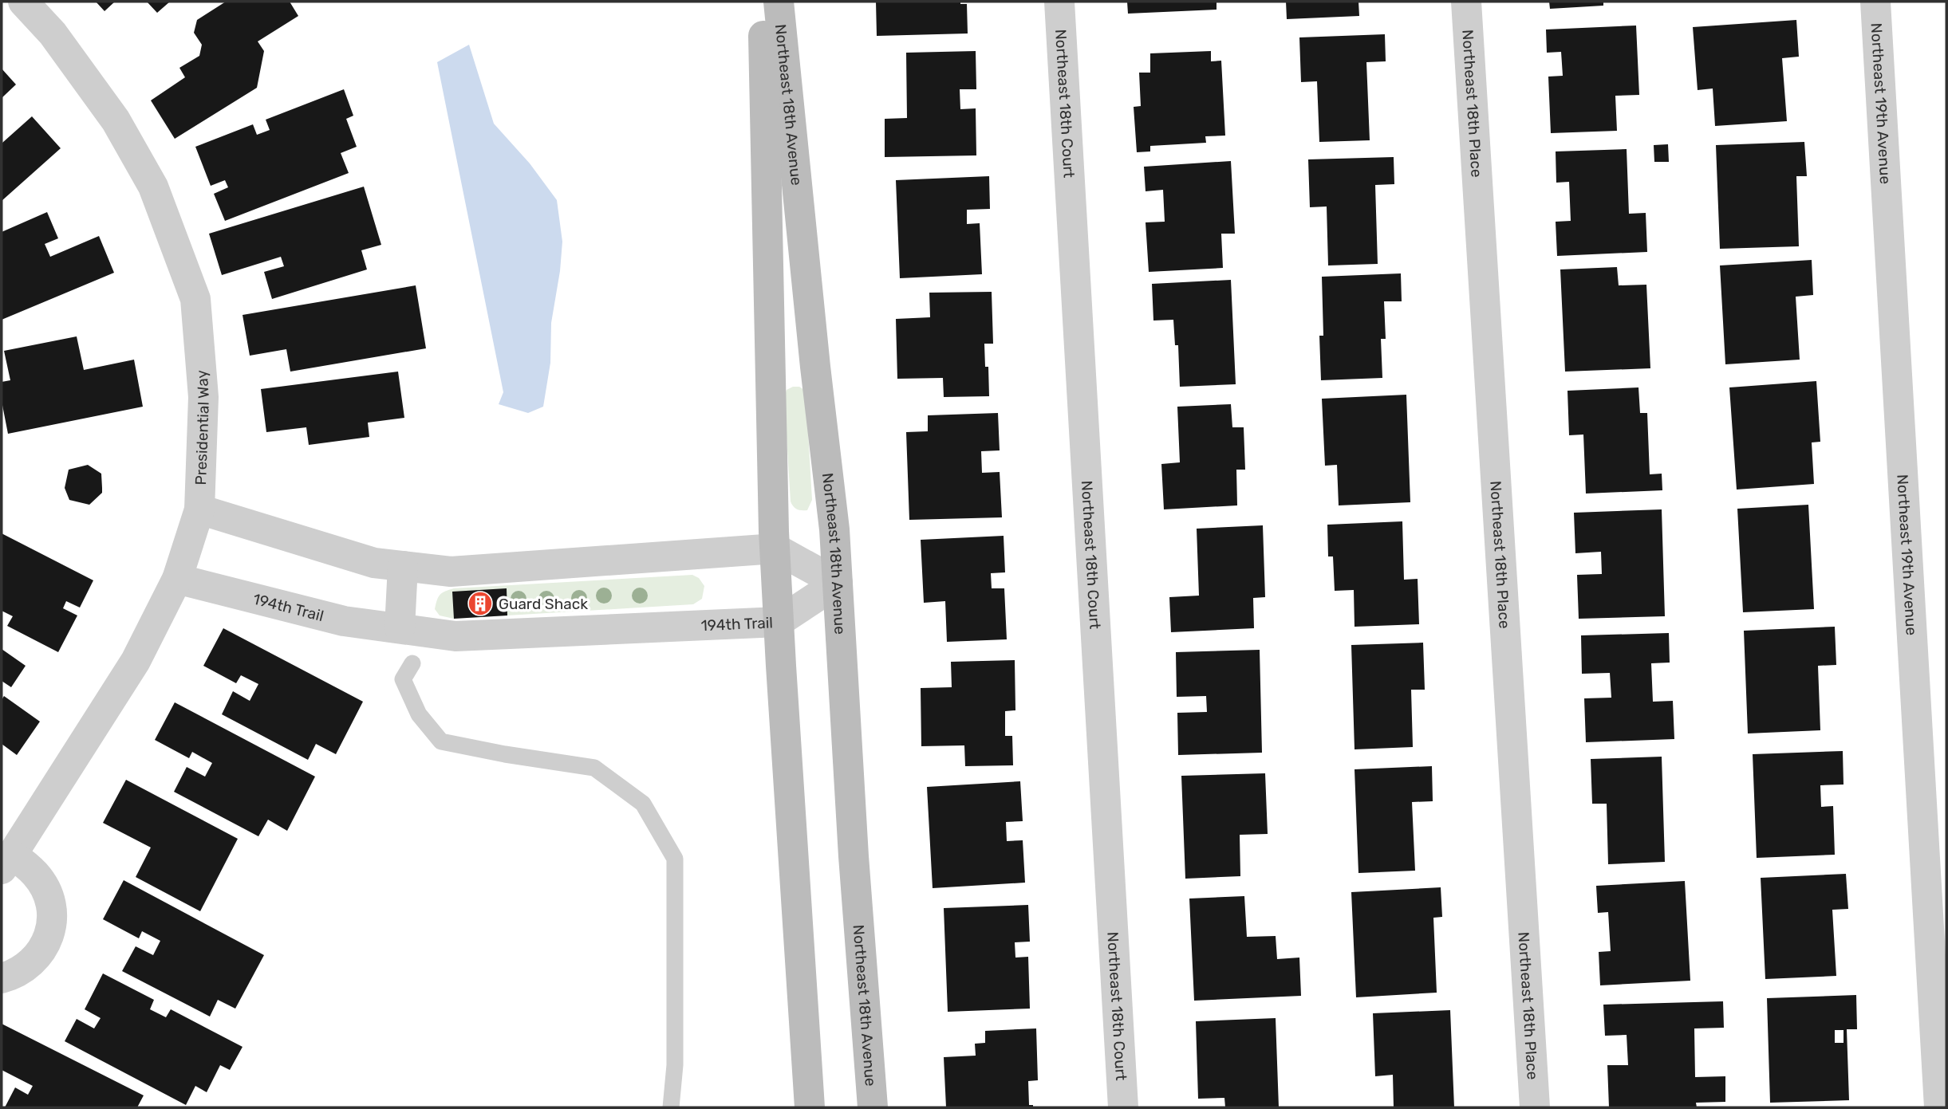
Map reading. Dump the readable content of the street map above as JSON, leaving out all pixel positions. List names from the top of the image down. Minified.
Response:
{"streets":{"street":["Northeast 18th Court","Northeast 19th Avenue","Northeast 18th Place","Northeast 18th Avenue","Presidential Way","194th Trail"]},"crossings":[["Northeast 18th Avenue","194th Trail"],["Presidential Way","194th Trail"]],"places":{"building":["Guard Shack"]}}
